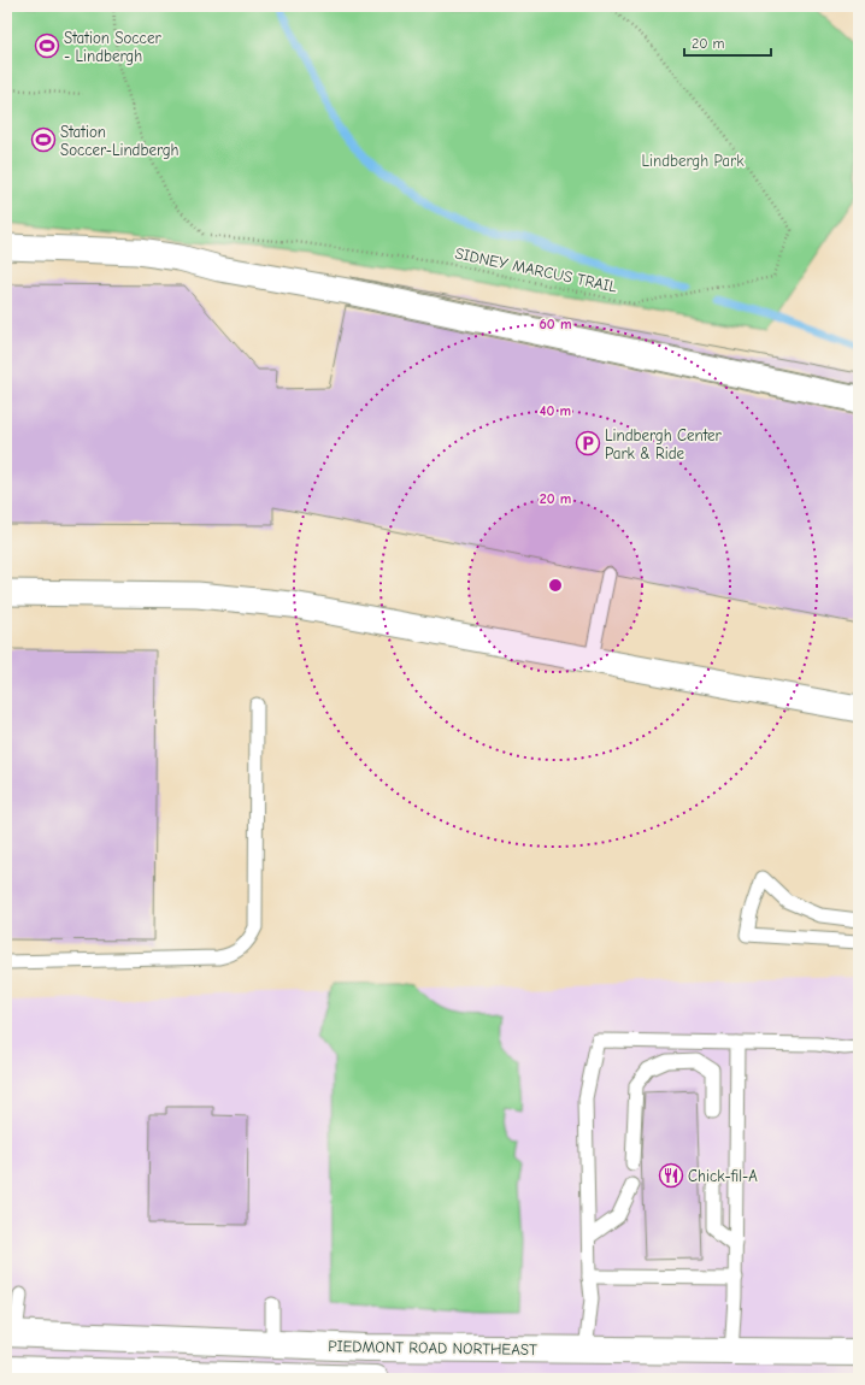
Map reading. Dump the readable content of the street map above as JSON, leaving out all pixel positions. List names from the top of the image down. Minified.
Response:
{"streets":{"main road":["PIEDMONT ROAD NORTHEAST"],"path":["SIDNEY MARCUS TRAIL"]},"parks":["Lindbergh Park"],"places":{"sports":["Station Soccer - Lindbergh","Station Soccer-Lindbergh"],"parking":["Lindbergh Center Park & Ride"],"restaurant":["Chick-fil-A"]},"scale_bar":"20 m","rings":["60 m","40 m","20 m"]}
